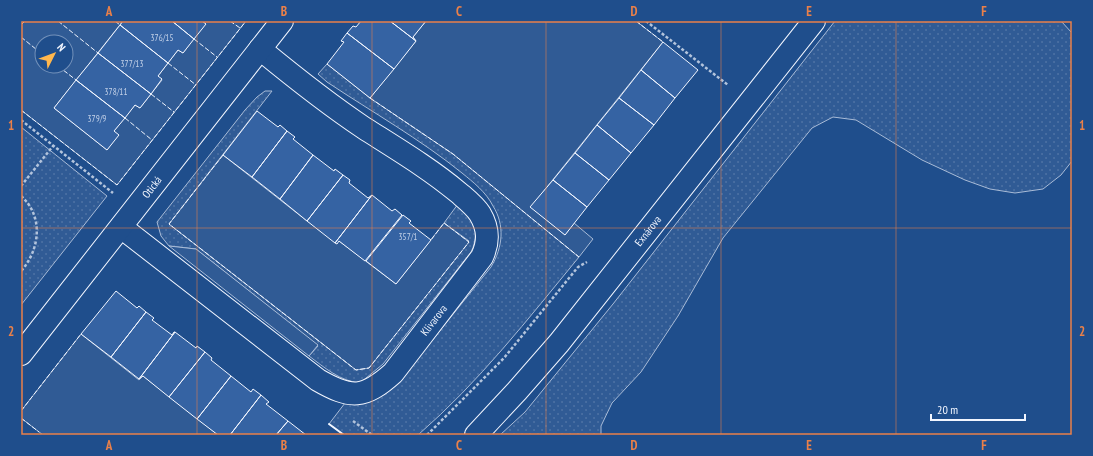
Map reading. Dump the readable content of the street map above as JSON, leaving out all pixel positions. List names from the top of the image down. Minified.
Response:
{"streets":{"street":["Otická","Exnárova","Klivarova"]},"crossings":[["Otická","Klivarova"]],"house_numbers":["376/15","377/13","378/11","379/9","357/1"],"scale_bar":"20 m","north":"top right","grid":{"columns":["A","B","C","D","E","F"],"rows":["1","2"]}}
